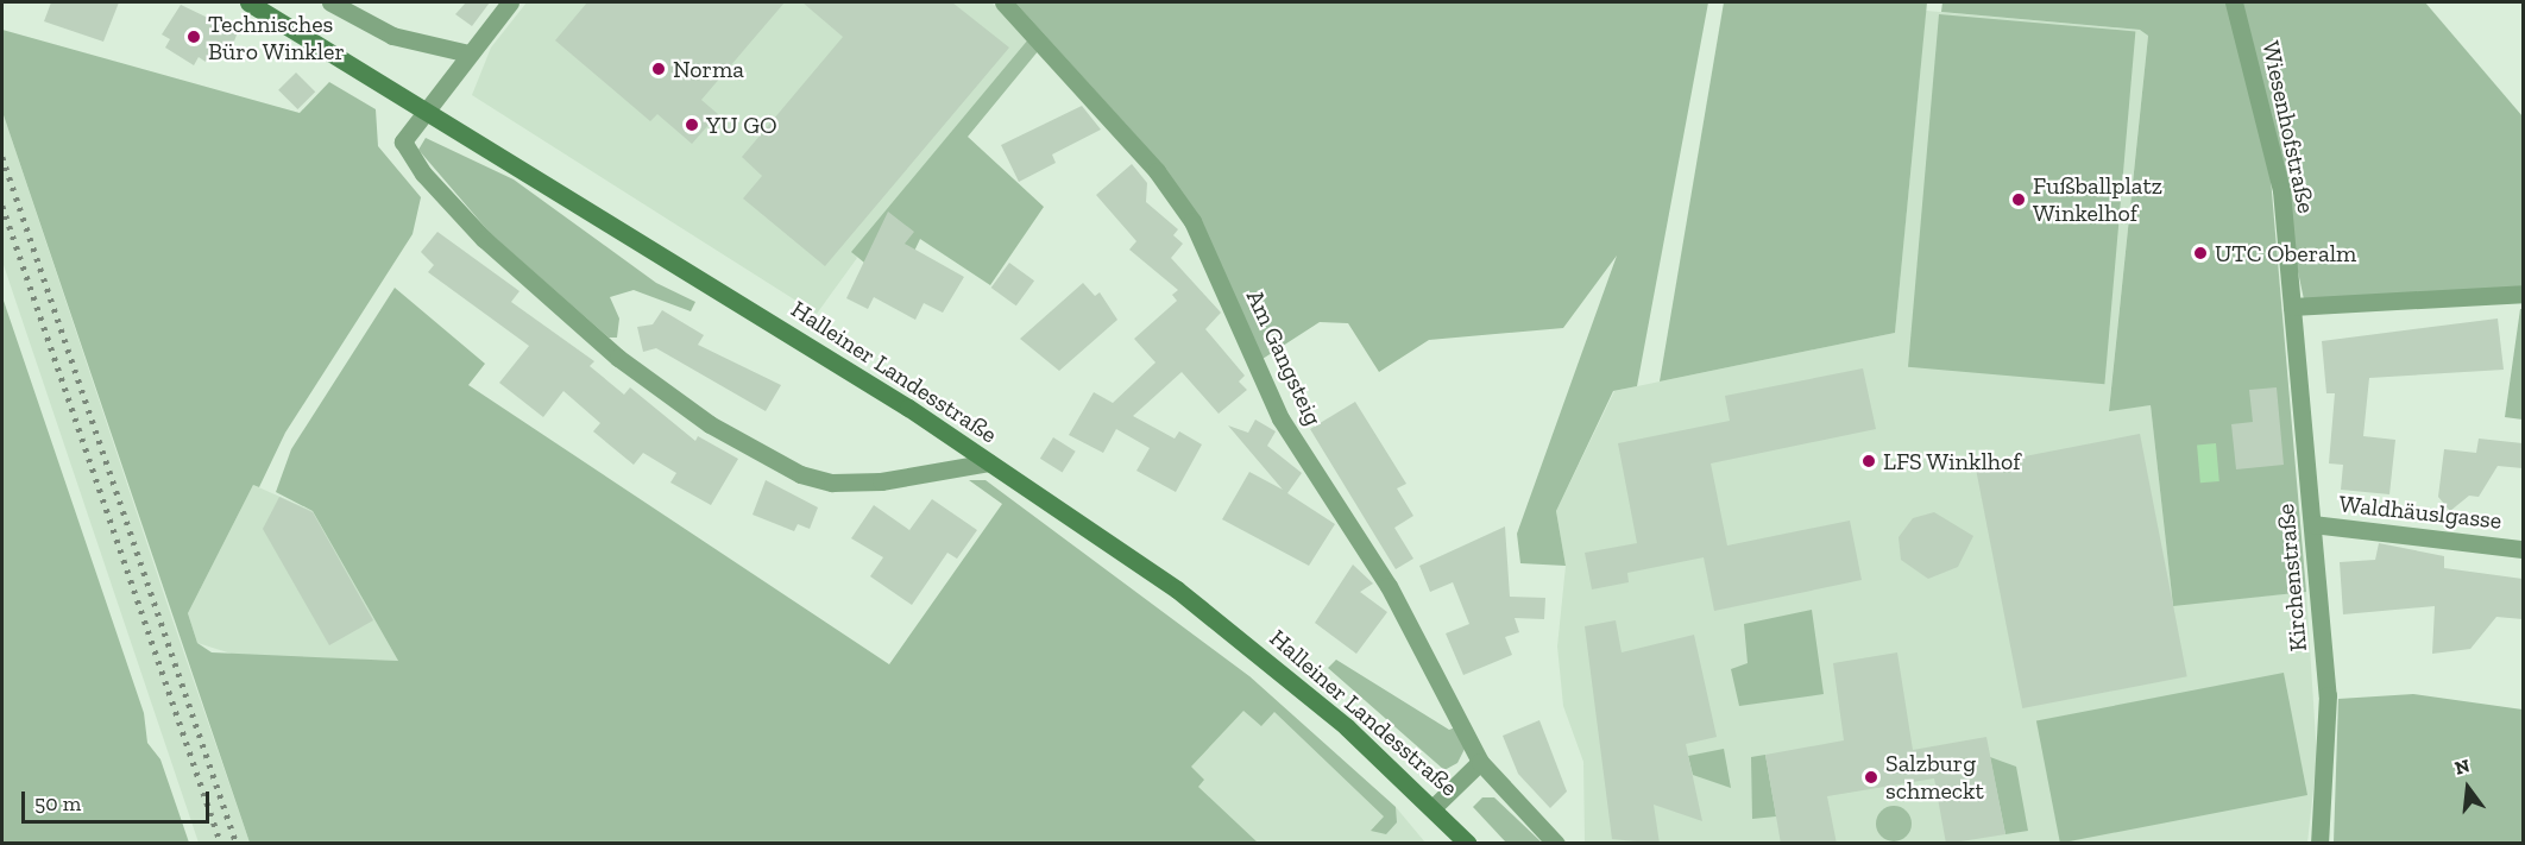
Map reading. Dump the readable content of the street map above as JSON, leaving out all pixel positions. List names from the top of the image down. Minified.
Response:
{"streets":{"main road":["Halleiner Landesstraße"],"street":["Wiesenhofstraße","Am Gangsteig","Waldhäuslgasse","Kirchenstraße"]},"crossings":[["Wiesenhofstraße","Kirchenstraße"],["Waldhäuslgasse","Kirchenstraße"]],"places":["Technisches Büro Winkler","Norma","YU GO","Fußballplatz Winkelhof","UTC Oberalm","LFS Winklhof","Salzburg schmeckt"],"scale_bar":"50 m","north":"top"}
